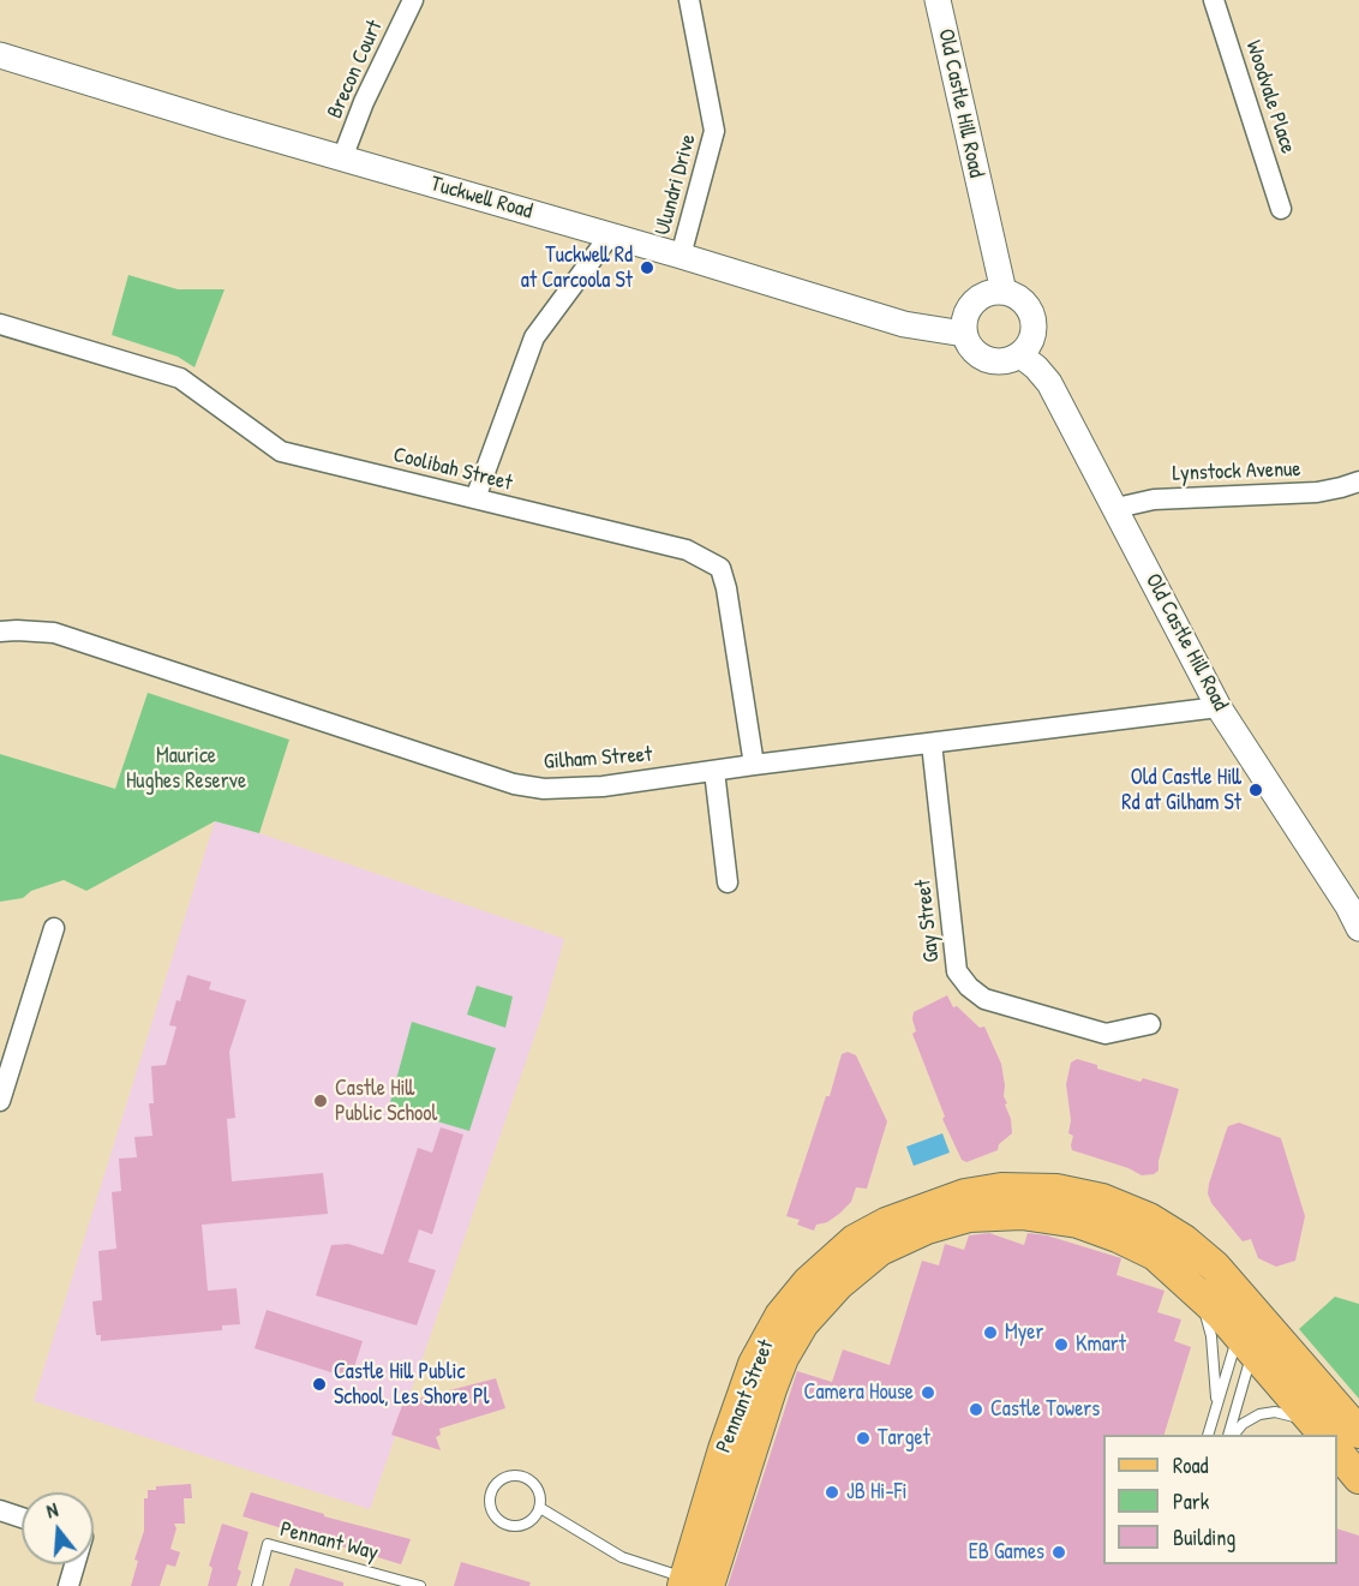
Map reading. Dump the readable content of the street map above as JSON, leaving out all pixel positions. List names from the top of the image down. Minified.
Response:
{"streets":{"main road":["Pennant Street"],"street":["Brecon Court","Woodvale Place","Old Castle Hill Road","Ulundri Drive","Tuckwell Road","Coolibah Street","Lynstock Avenue","Gilham Street","Gay Street"],"lane":["Pennant Way"]},"crossings":[["Brecon Court","Tuckwell Road"],["Old Castle Hill Road","Tuckwell Road"],["Old Castle Hill Road","Lynstock Avenue"],["Old Castle Hill Road","Gilham Street"],["Ulundri Drive","Tuckwell Road"],["Coolibah Street","Gilham Street"],["Gilham Street","Gay Street"]],"parks":["Maurice Hughes Reserve"],"places":["Tuckwell Rd at Carcoola St","Old Castle Hill Rd at Gilham St","Castle Hill Public School","Myer","Kmart","Castle Hill Public School, Les Shore Pl","Camera House","Castle Towers","Target","JB Hi-Fi","EB Games"],"legend":["Road","Park","Building"],"north":"top"}
